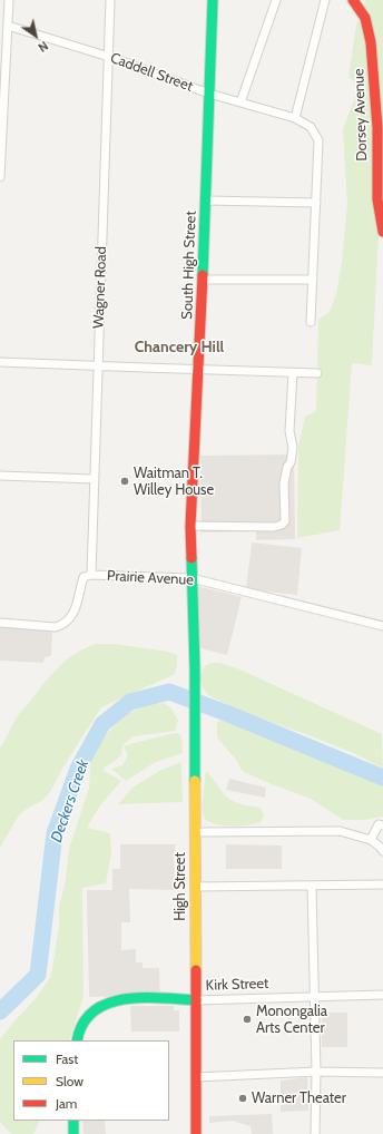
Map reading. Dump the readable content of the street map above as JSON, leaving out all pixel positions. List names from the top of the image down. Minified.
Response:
{"streets":{"street":["Caddell Street","Dorsey Avenue","South High Street","Wagner Road","Prairie Avenue","High Street","Kirk Street"]},"crossings":[["Caddell Street","South High Street"],["Caddell Street","Wagner Road"],["South High Street","Prairie Avenue"],["South High Street","High Street"],["Wagner Road","Prairie Avenue"],["High Street","Kirk Street"]],"districts":["Chancery Hill"],"water":["Deckers Creek"],"places":["Waitman T. Willey House","Monongalia Arts Center","Warner Theater"],"legend":["Fast","Slow","Jam"],"north":"bottom right"}
